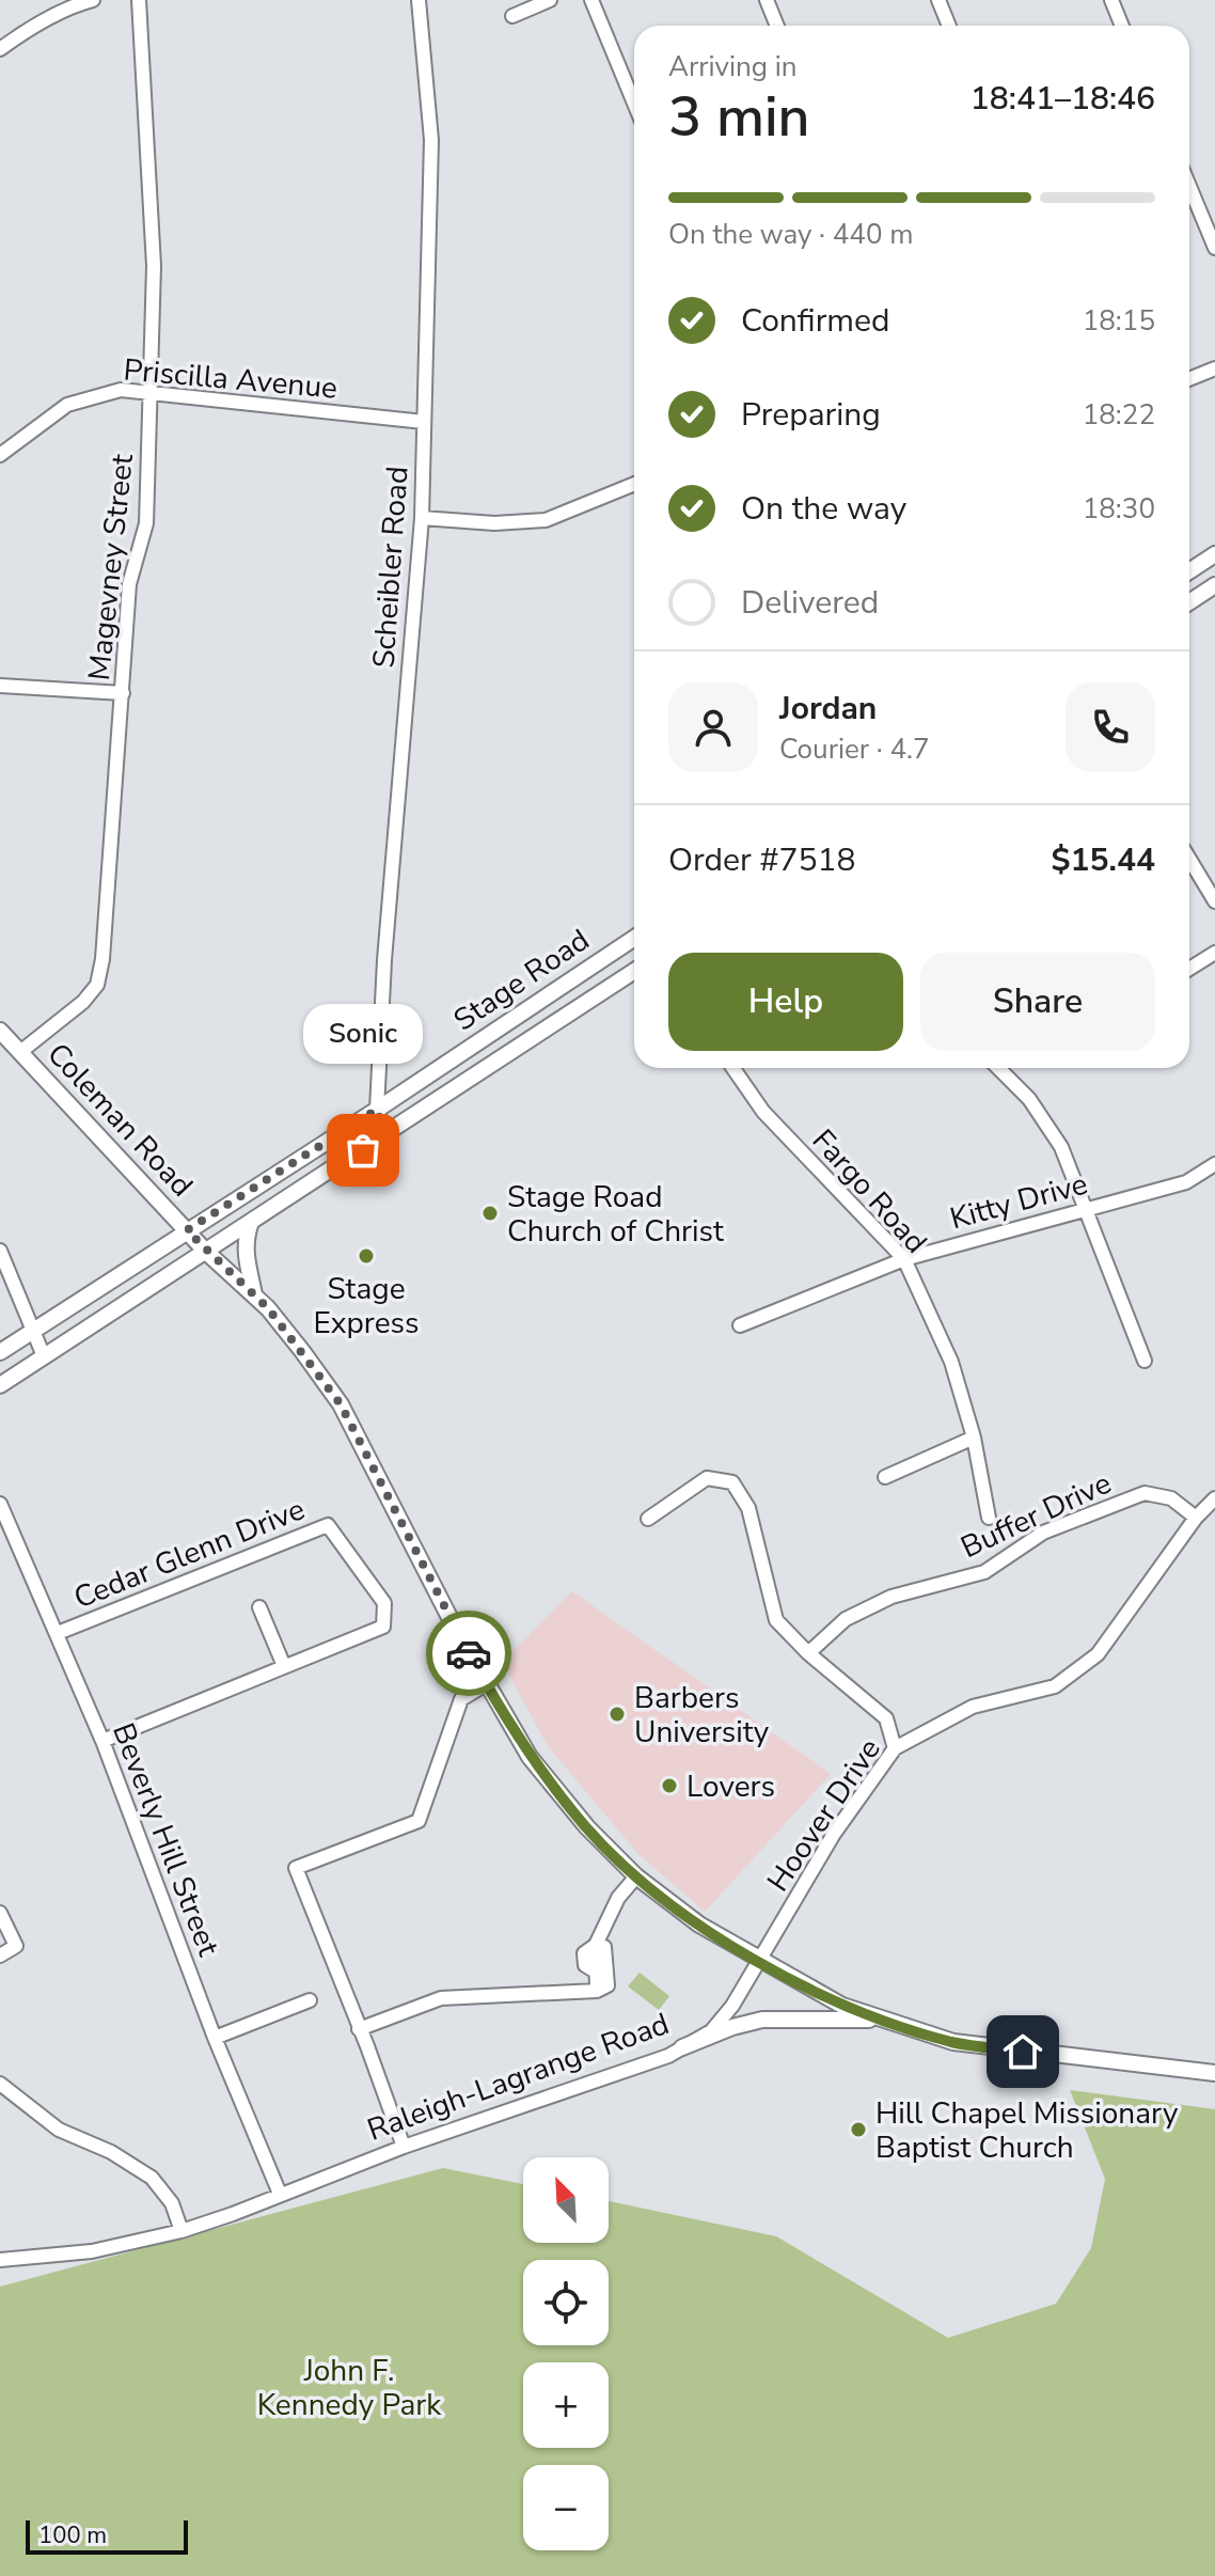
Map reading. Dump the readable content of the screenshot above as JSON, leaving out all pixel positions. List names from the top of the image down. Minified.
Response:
{"streets":{"main road":["Stage Road","Coleman Road"],"street":["Priscilla Avenue","Magevney Street","Scheibler Road","Fargo Road","Kitty Drive","Buffer Drive","Cedar Glenn Drive","Hoover Drive","Beverly Hill Street","Raleigh-Lagrange Road"]},"crossings":[["Priscilla Avenue","Magevney Street"],["Priscilla Avenue","Scheibler Road"],["Magevney Street","Coleman Road"],["Scheibler Road","Stage Road"],["Stage Road","Coleman Road"],["Coleman Road","Hoover Drive"],["Coleman Road","Raleigh-Lagrange Road"],["Fargo Road","Kitty Drive"],["Buffer Drive","Hoover Drive"],["Cedar Glenn Drive","Beverly Hill Street"],["Hoover Drive","Raleigh-Lagrange Road"],["Beverly Hill Street","Raleigh-Lagrange Road"]],"parks":["John F. Kennedy Park"],"places":["Sonic","Stage Road Church of Christ","Stage Express","Barbers University","Lovers","Hill Chapel Missionary Baptist Church"],"scale_bar":"100 m","north":"top left","page":{"heading":["3 min","Arriving in","18:41–18:46"],"panel":["Jordan","Courier · 4.7","Order #7518","$15.44"],"bar":"On the way · 440 m","list":[["Confirmed","18:15"],["Preparing","18:22"],["On the way","18:30"],"Delivered"],"buttons":["Help","Share"],"bubble":"Sonic","map_buttons":["+","−"],"scale":"100 m"}}
